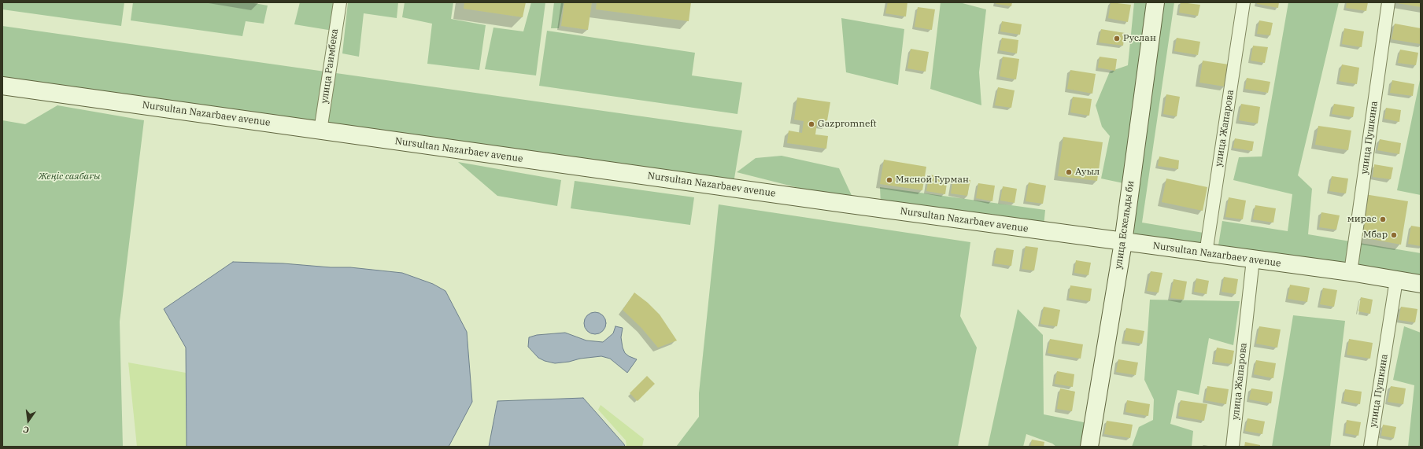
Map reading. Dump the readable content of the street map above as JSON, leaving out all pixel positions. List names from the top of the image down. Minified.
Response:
{"streets":{"main road":["Nursultan Nazarbaev avenue","улица Ескельды би"],"street":["улица Раимбека","улица Жапарова","улица Пушкина"]},"crossings":[["улица Раимбека","Nursultan Nazarbaev avenue"],["Nursultan Nazarbaev avenue","улица Жапарова"],["Nursultan Nazarbaev avenue","улица Пушкина"],["Nursultan Nazarbaev avenue","улица Ескельды би"]],"parks":["Жеңіс саябағы"],"places":["Руслан","Gazpromneft","Ауыл","Мясной Гурман","мирас","Мбар"],"north":"bottom"}
